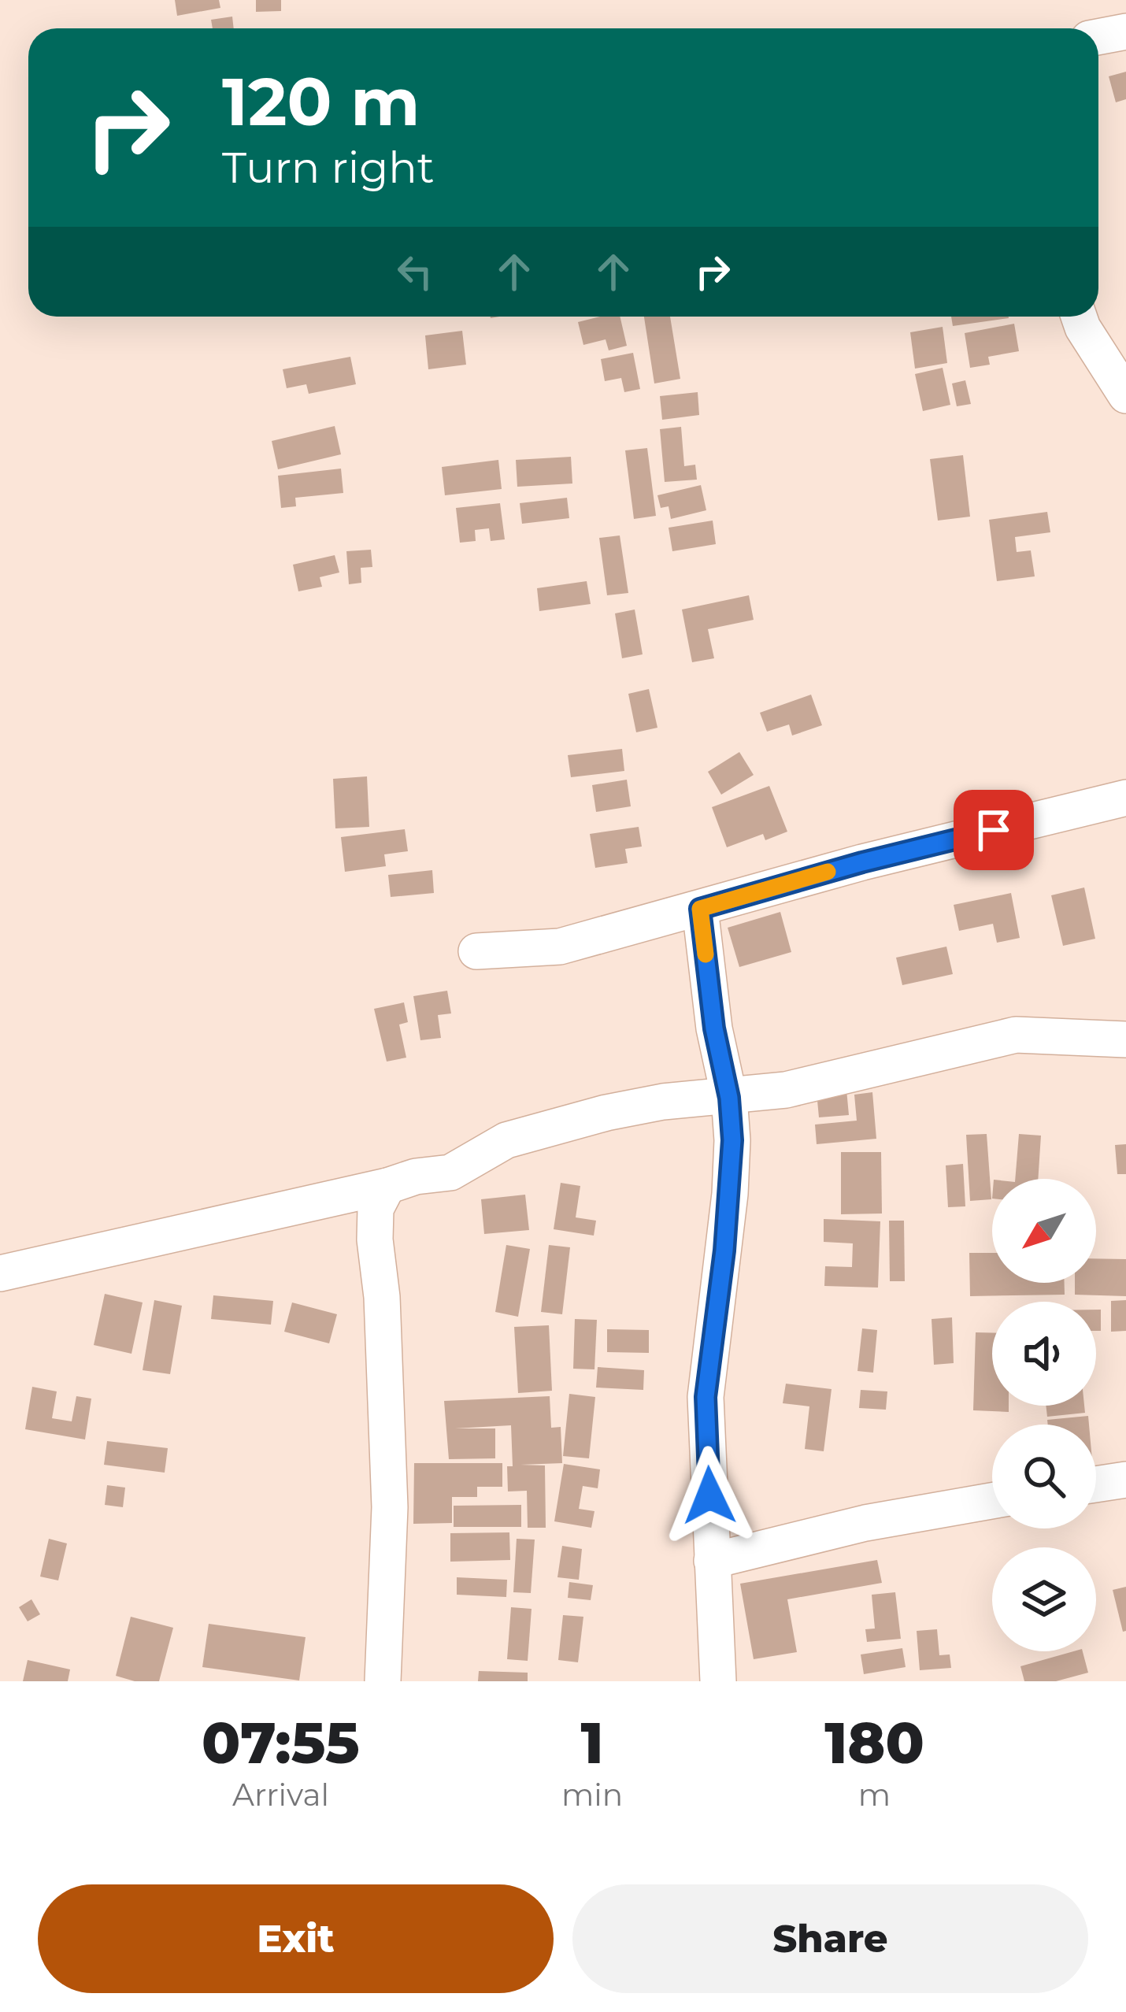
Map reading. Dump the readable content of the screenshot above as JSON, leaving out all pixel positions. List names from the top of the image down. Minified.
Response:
{"north":"bottom left","page":{"turn":["120 m","Turn right"],"eta":["07:55","Arrival","1","min","180","m"],"buttons":["Exit","Share"]}}
